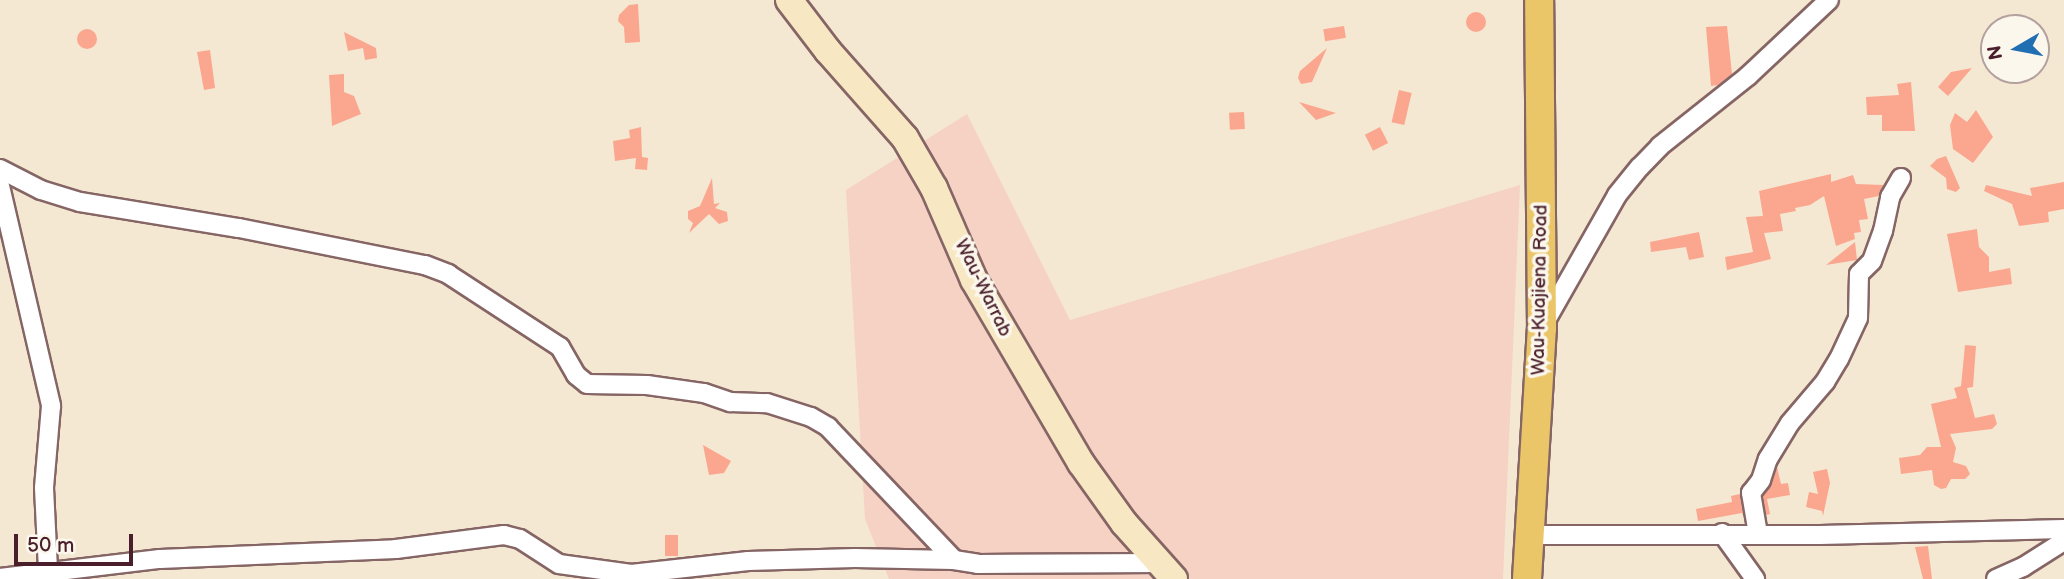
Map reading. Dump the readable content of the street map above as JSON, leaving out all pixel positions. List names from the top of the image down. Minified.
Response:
{"streets":{"main road":["Wau-Warrab","Wau-Kuajiena Road"]},"scale_bar":"50 m","north":"left"}
